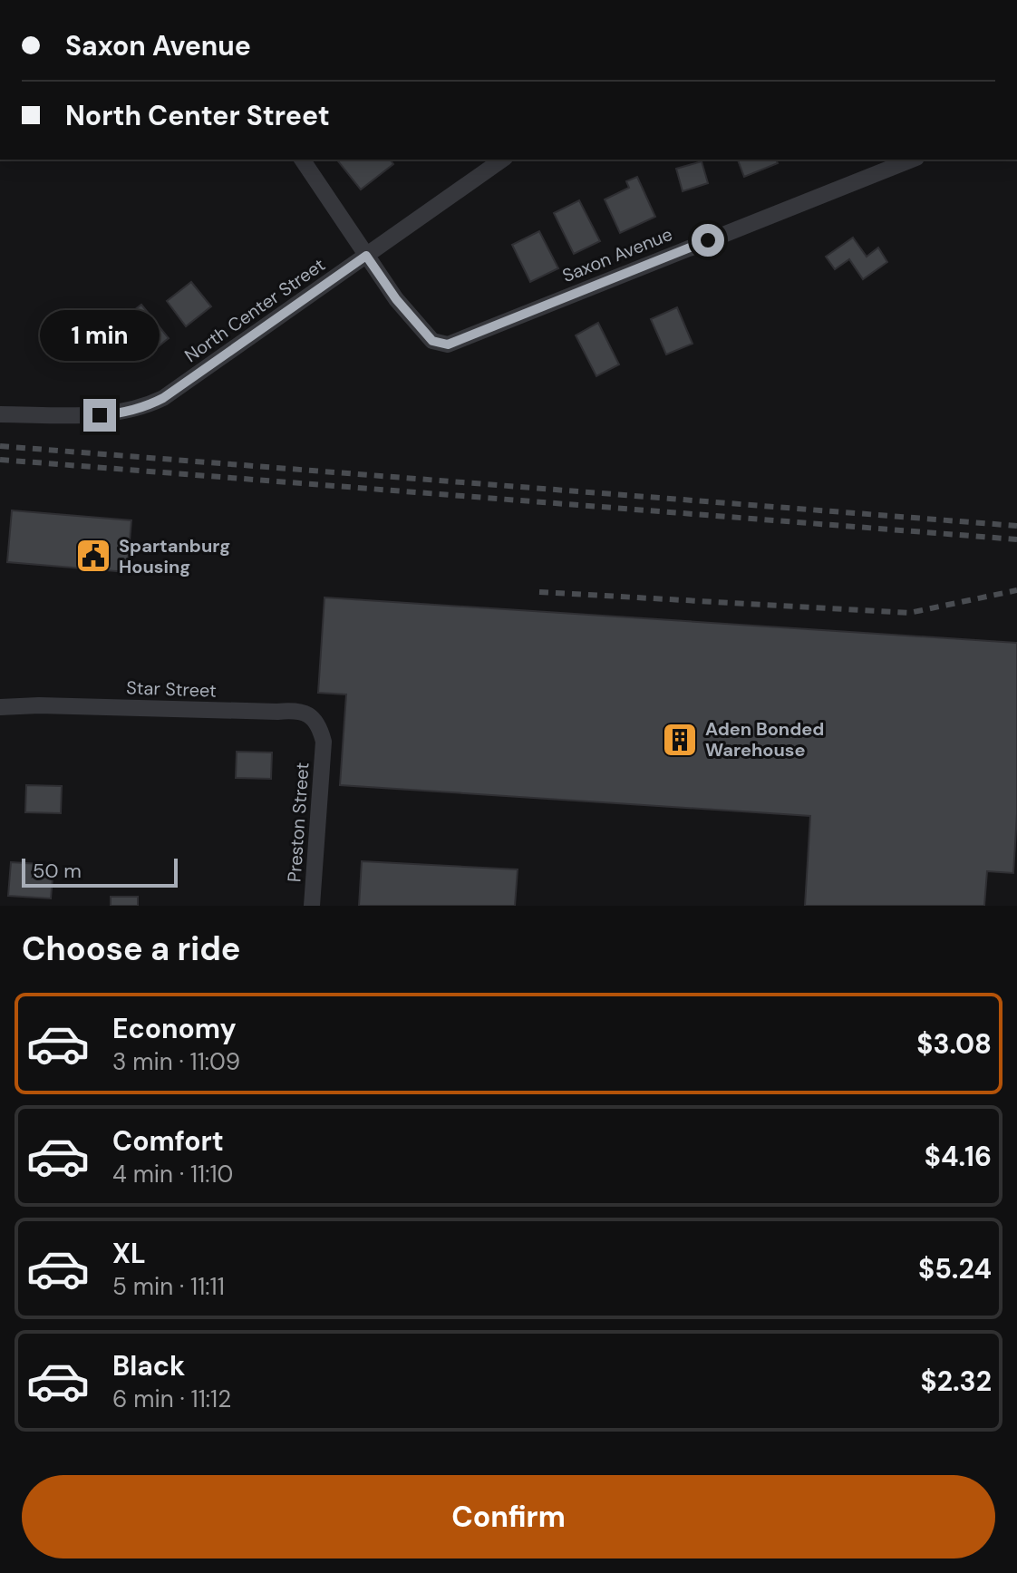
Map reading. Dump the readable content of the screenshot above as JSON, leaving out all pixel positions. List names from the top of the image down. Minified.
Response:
{"streets":{"street":["Saxon Avenue","North Center Street","Star Street","Preston Street"]},"crossings":[["Saxon Avenue","North Center Street"],["Star Street","Preston Street"]],"places":{"public building":["Spartanburg Housing"],"building":["Aden Bonded Warehouse"]},"scale_bar":"50 m","page":{"banner":["Saxon Avenue","North Center Street"],"bubble":"1 min","scale":"50 m","heading":"Choose a ride","list":[{"name":"Economy","note":"3 min · 11:09","value":"$3.08"},{"name":"Comfort","note":"4 min · 11:10","value":"$4.16"},{"name":"XL","note":"5 min · 11:11","value":"$5.24"},{"name":"Black","note":"6 min · 11:12","value":"$2.32"}],"buttons":"Confirm"}}
